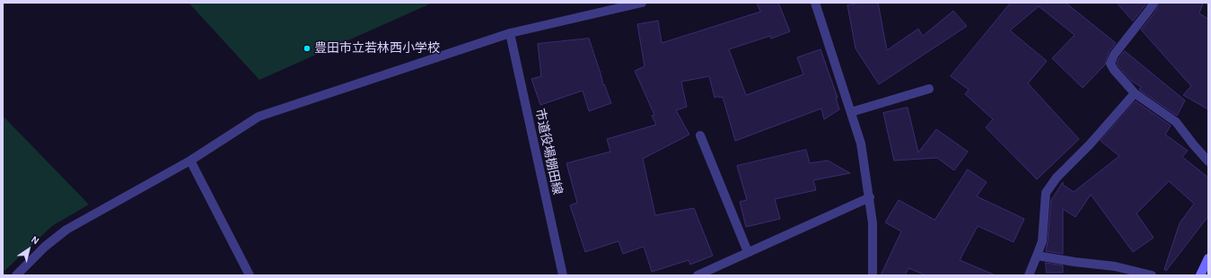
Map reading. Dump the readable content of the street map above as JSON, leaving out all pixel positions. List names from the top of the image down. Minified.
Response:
{"streets":{"street":["市道役場棚田線"]},"places":["豊田市立若林西小学校"],"north":"top right"}
